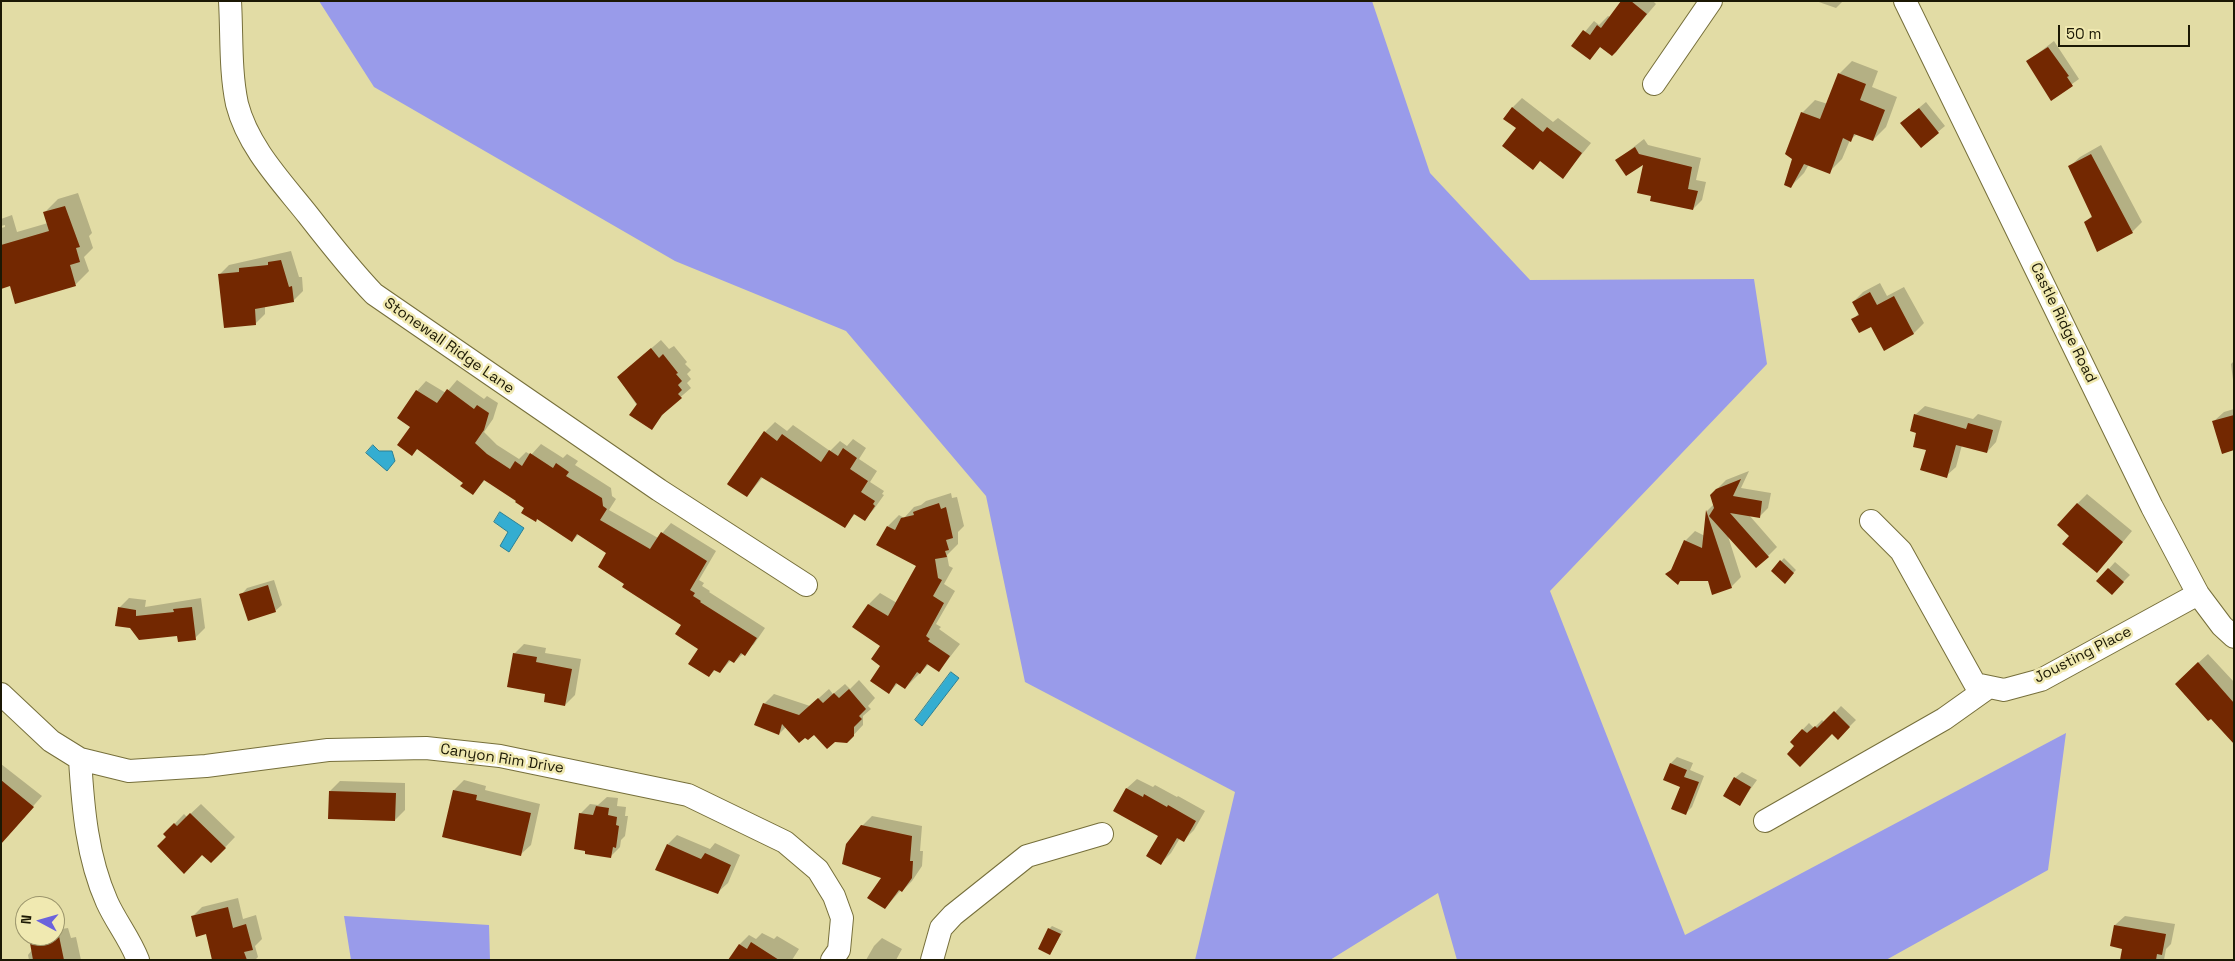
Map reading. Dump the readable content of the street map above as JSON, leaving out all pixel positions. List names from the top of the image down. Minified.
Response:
{"streets":{"street":["Castle Ridge Road","Stonewall Ridge Lane","Jousting Place","Canyon Rim Drive"]},"crossings":[["Castle Ridge Road","Jousting Place"]],"scale_bar":"50 m","north":"left"}
